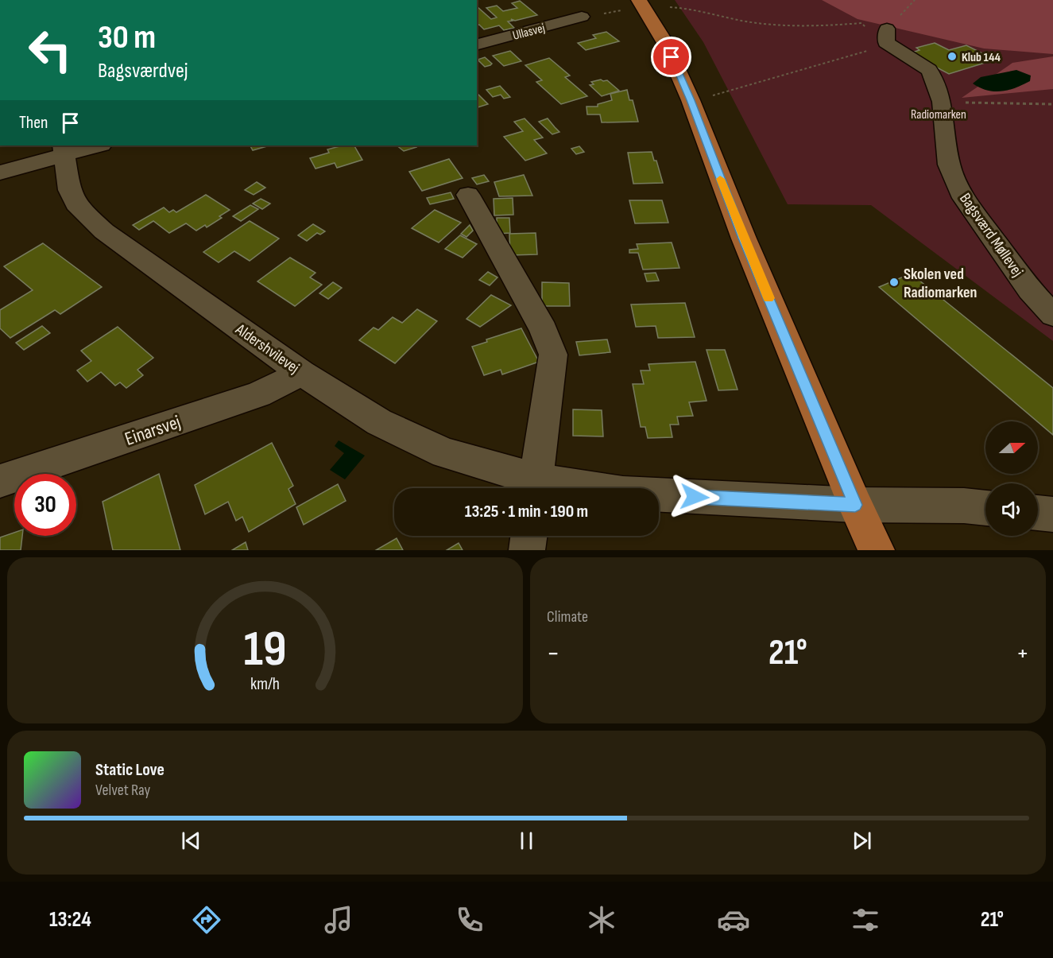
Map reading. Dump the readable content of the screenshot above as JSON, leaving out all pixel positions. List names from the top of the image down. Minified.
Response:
{"streets":{"street":["Ullasvej","Bagsværd Møllevej","Aldershvilevej","Einarsvej"]},"crossings":[["Aldershvilevej","Einarsvej"]],"parks":["Radiomarken"],"places":["Klub 144","Skolen ved Radiomarken"],"north":"right","page":{"turn":["30 m","Bagsværdvej"],"then":"Then","limit":"30","trip":"13:25 · 1 min · 190 m","tile":"Climate","heat":["−","21°","+"],"song":["Static Love","Velvet Ray"],"tabs":["13:24","21°"],"gauge":["19","km/h"]}}
